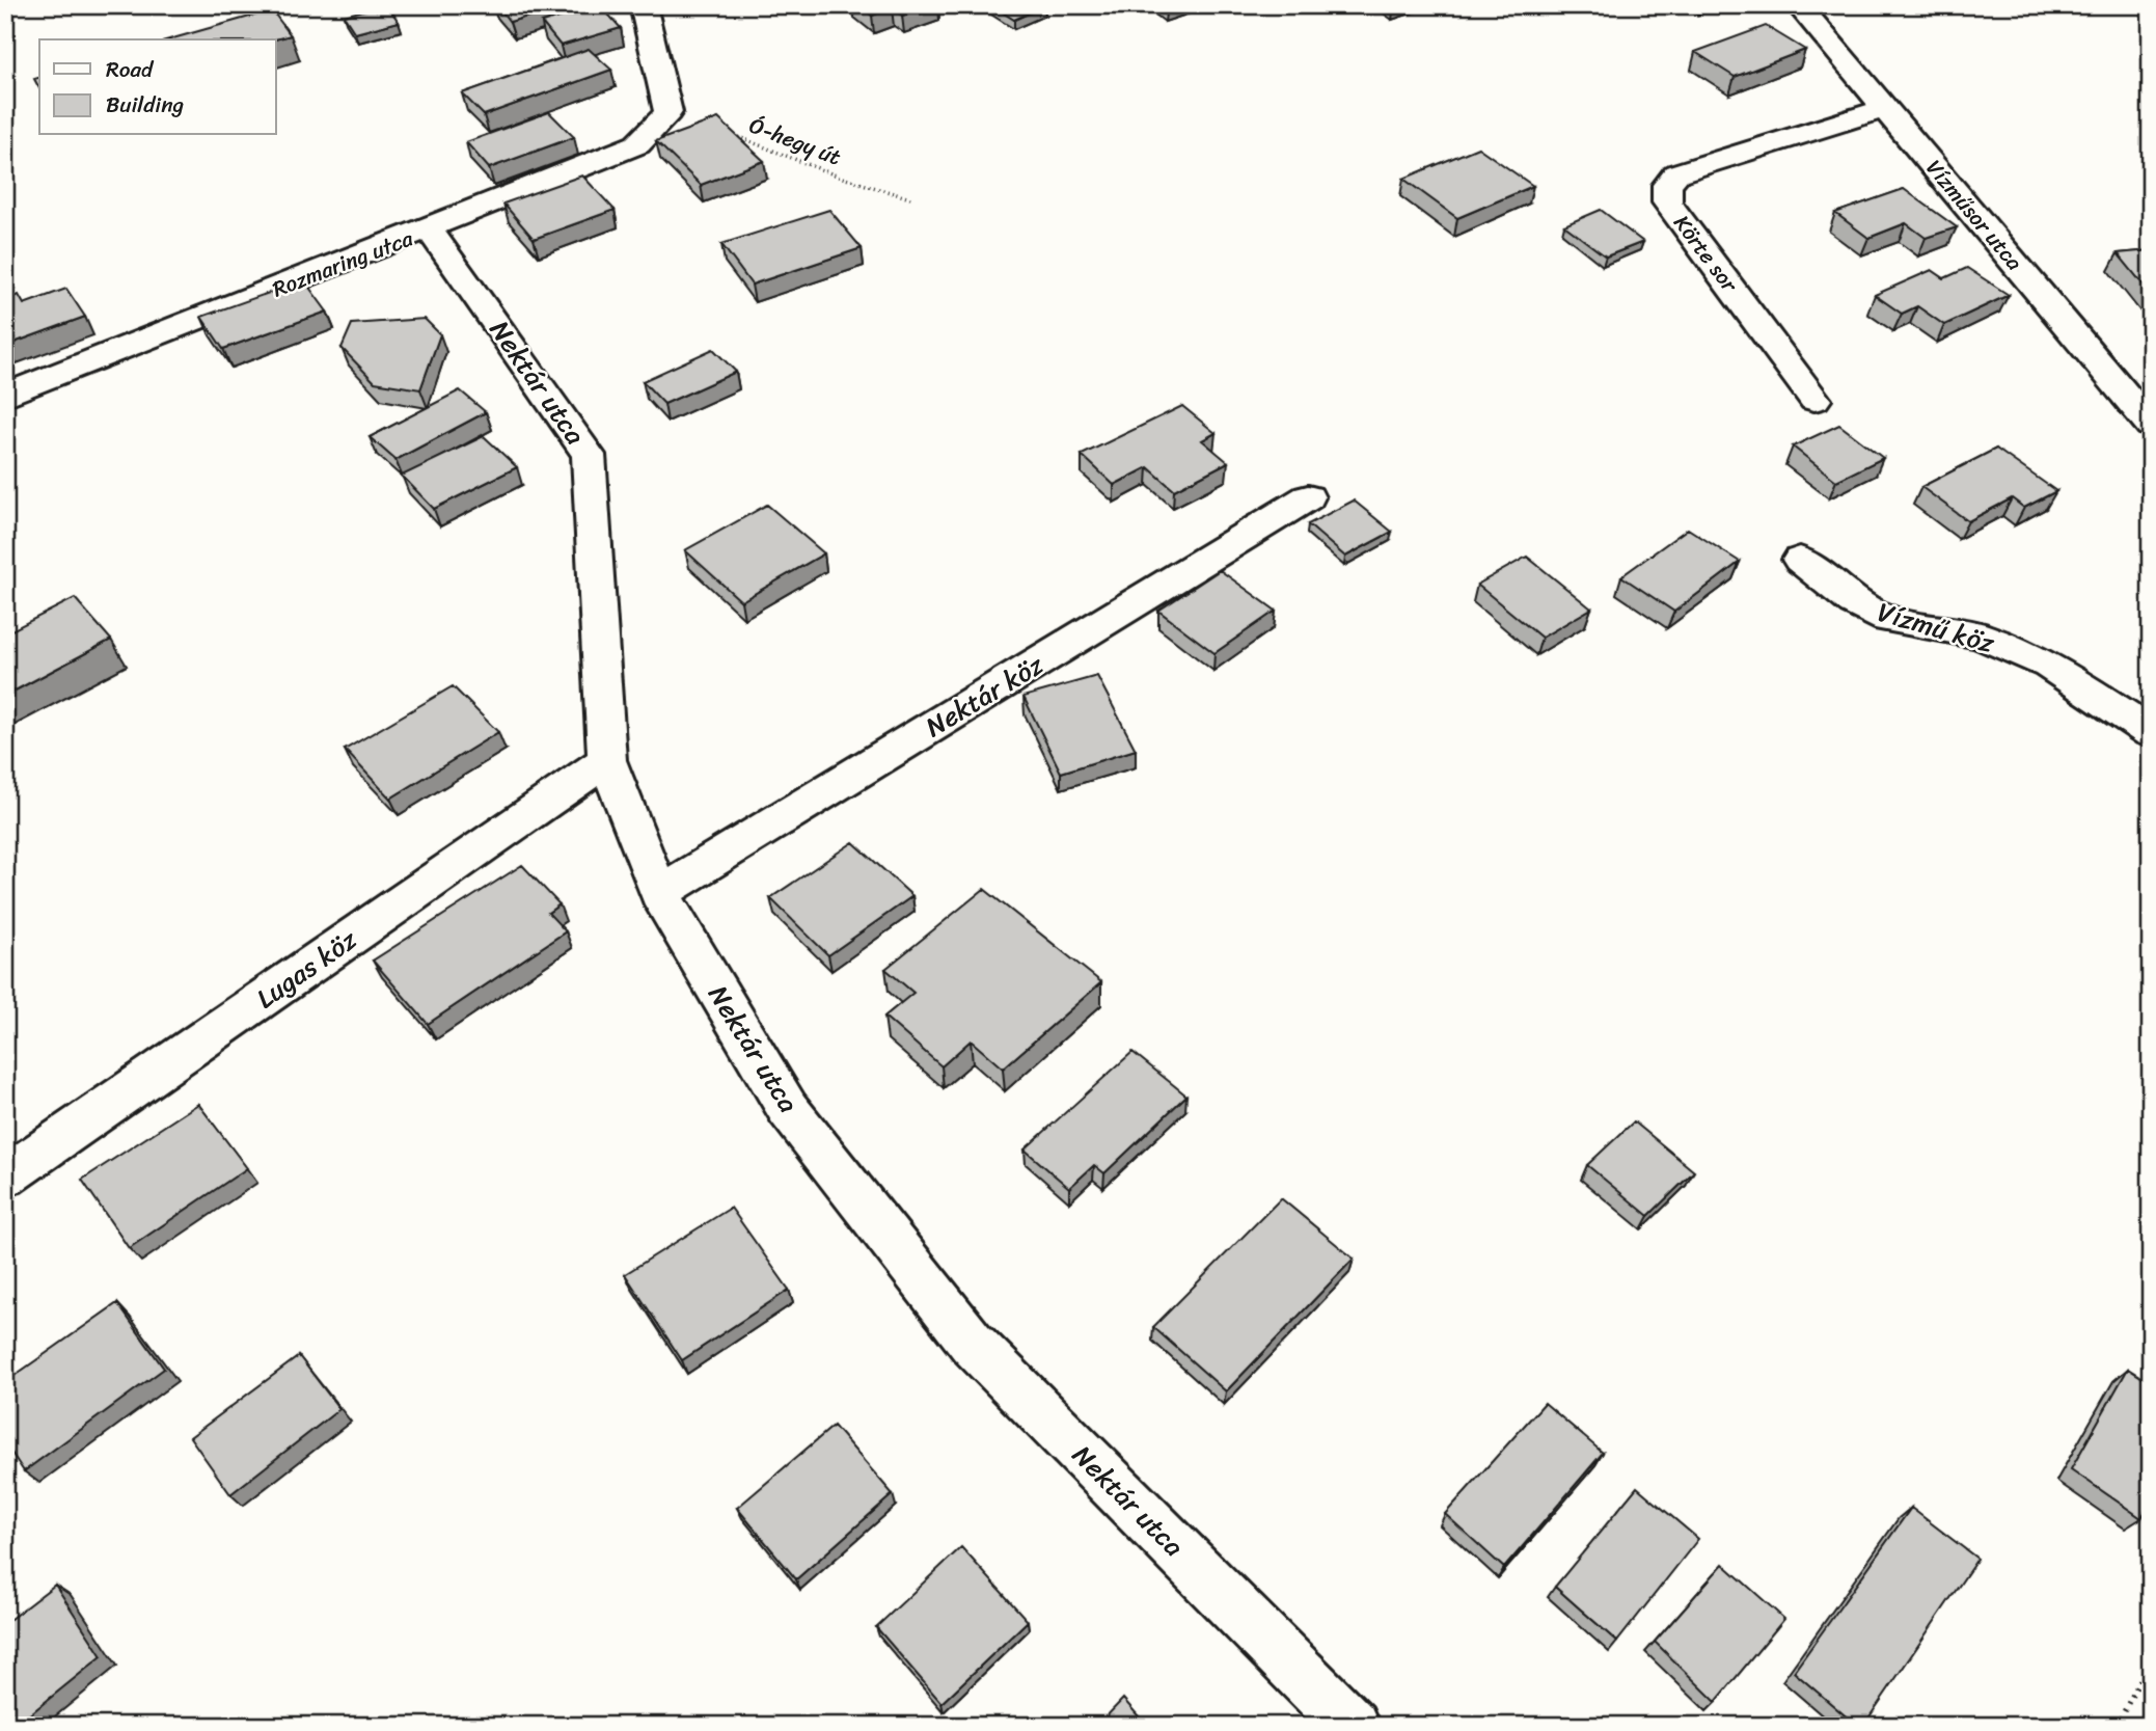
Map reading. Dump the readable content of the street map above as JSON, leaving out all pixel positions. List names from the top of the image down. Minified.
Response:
{"streets":{"street":["Vízműsor utca","Körte sor","Rozmaring utca","Nektár utca","Vízmű köz","Nektár köz","Lugas köz"],"path":["Ó-hegy út"]},"crossings":[["Ó-hegy út","Rozmaring utca"],["Vízműsor utca","Körte sor"],["Rozmaring utca","Nektár utca"],["Nektár utca","Nektár köz"],["Nektár utca","Lugas köz"]],"legend":["Road","Building"]}
